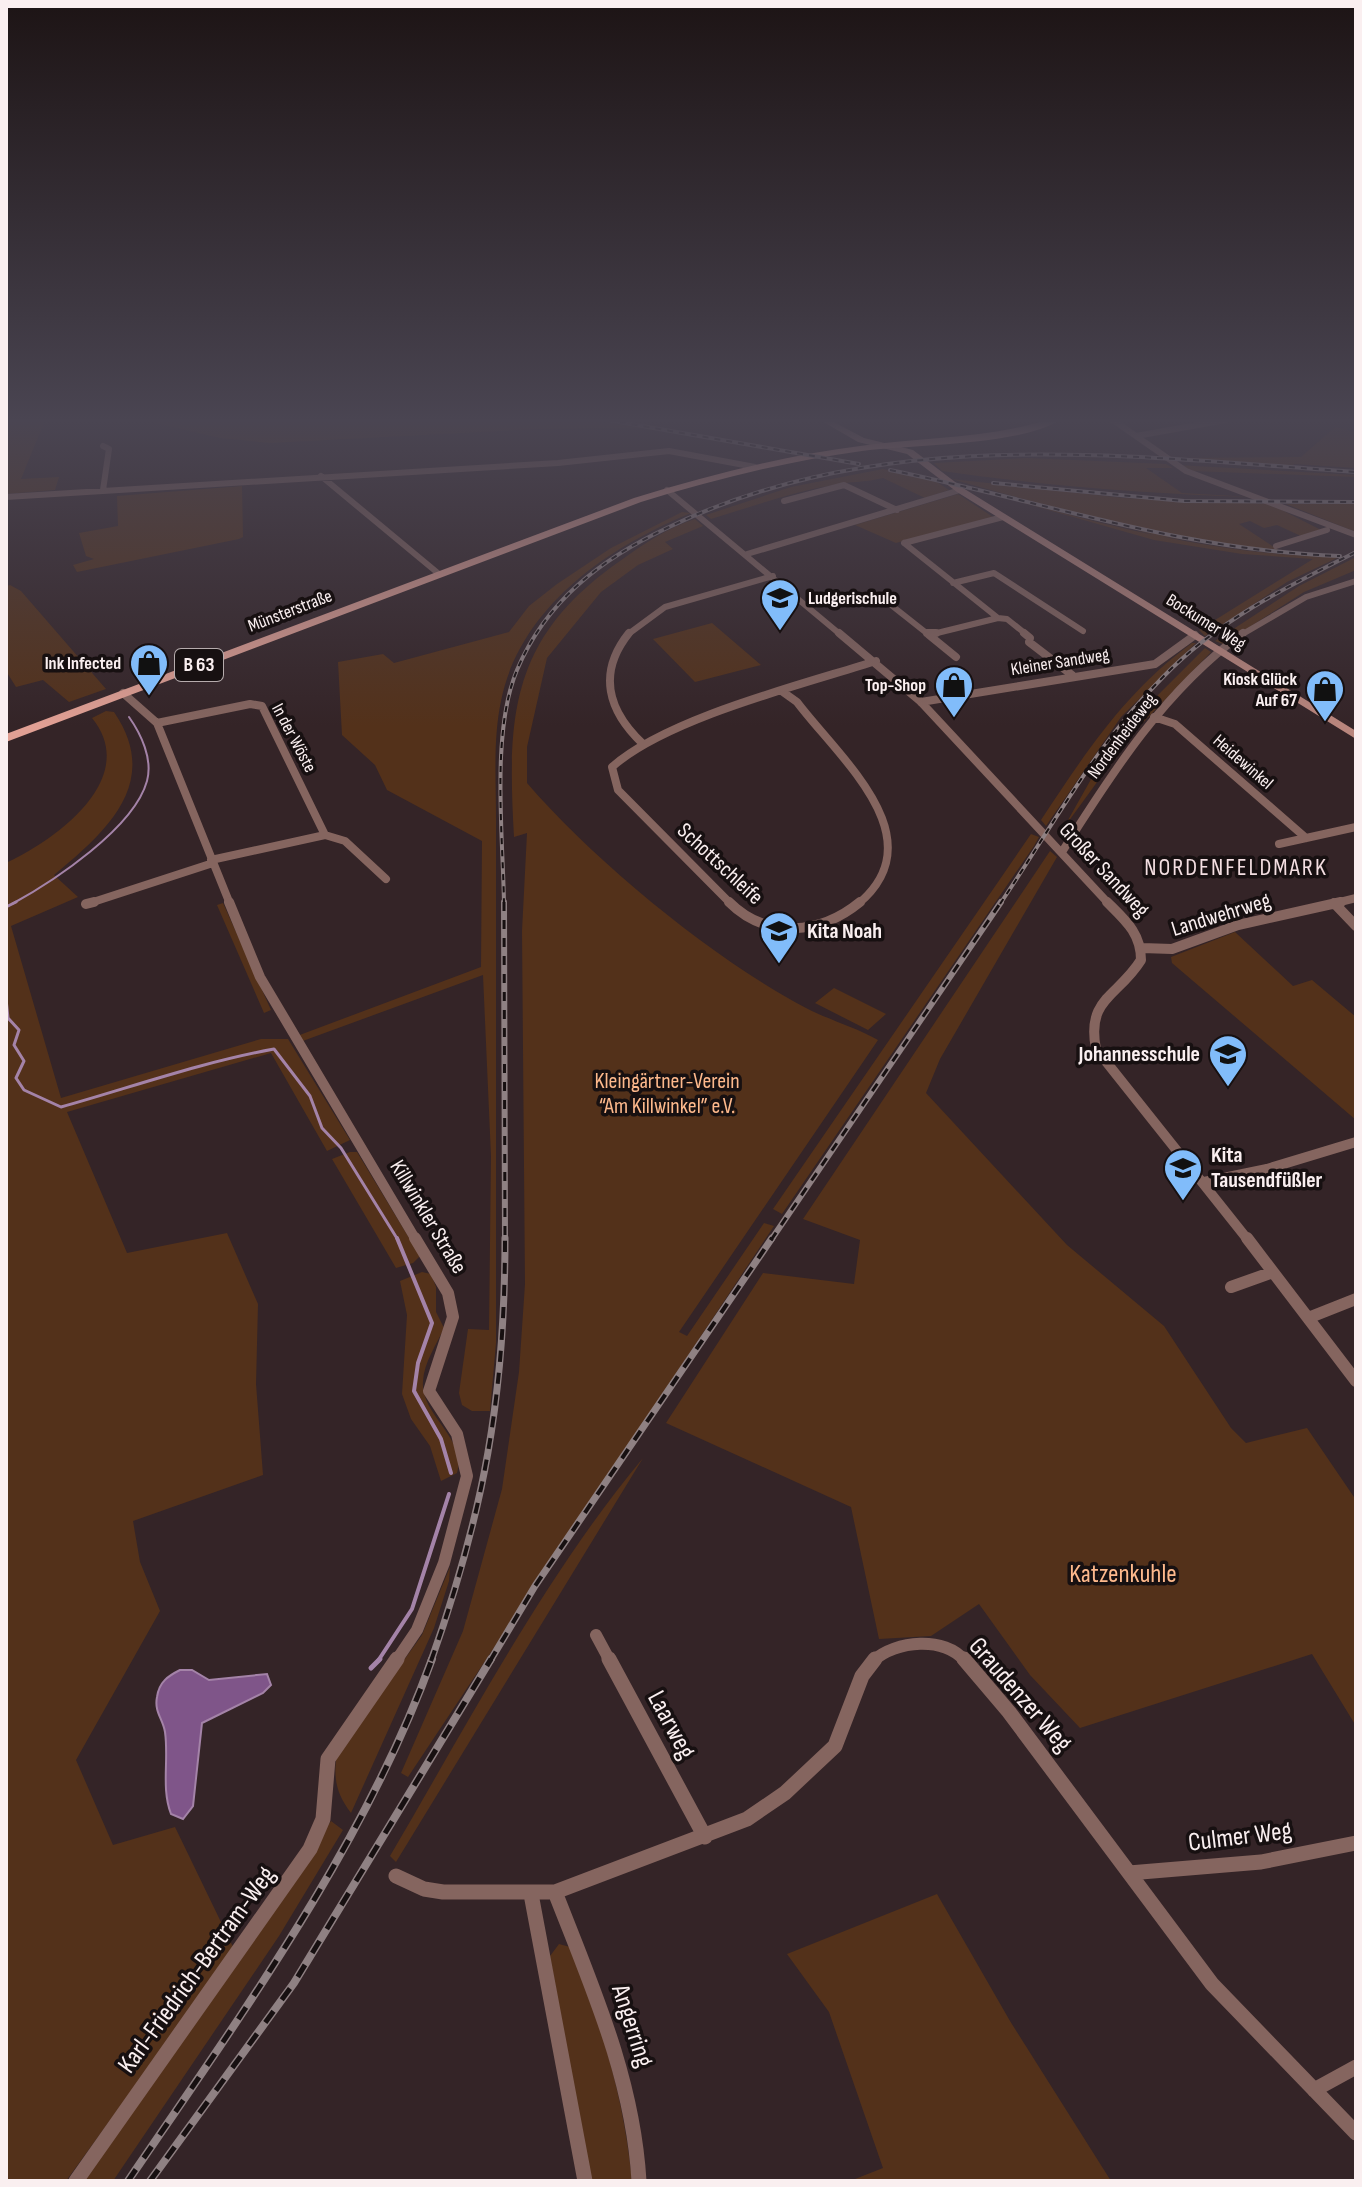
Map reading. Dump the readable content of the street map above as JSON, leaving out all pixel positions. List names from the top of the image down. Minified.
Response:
{"streets":{"main road":["Münsterstraße","Bockumer Weg","B 63"],"street":["Kleiner Sandweg","Nordenheideweg","In der Wöste","Heidewinkel","Schottschleife","Großer Sandweg","Landwehrweg","Killwinkler Straße","Graudenzer Weg","Laarweg","Culmer Weg","Karl-Friedrich-Bertram-Weg","Angerring"]},"crossings":[["Münsterstraße","Killwinkler Straße"],["Bockumer Weg","Kleiner Sandweg"],["Bockumer Weg","Nordenheideweg"],["Kleiner Sandweg","Großer Sandweg"],["Nordenheideweg","Heidewinkel"],["Nordenheideweg","Großer Sandweg"],["In der Wöste","Killwinkler Straße"],["Schottschleife","Großer Sandweg"],["Großer Sandweg","Landwehrweg"],["Killwinkler Straße","Karl-Friedrich-Bertram-Weg"],["Graudenzer Weg","Laarweg"],["Graudenzer Weg","Culmer Weg"],["Graudenzer Weg","Angerring"]],"districts":["NORDENFELDMARK"],"parks":["Kleingärtner-Verein “Am Killwinkel” e.V.","Katzenkuhle"],"places":{"school or university":["Ludgerischule","Kita Noah","Johannesschule","Kita Tausendfüßler"],"shop":["Ink Infected","Top-Shop","Kiosk Glück Auf 67"]}}
